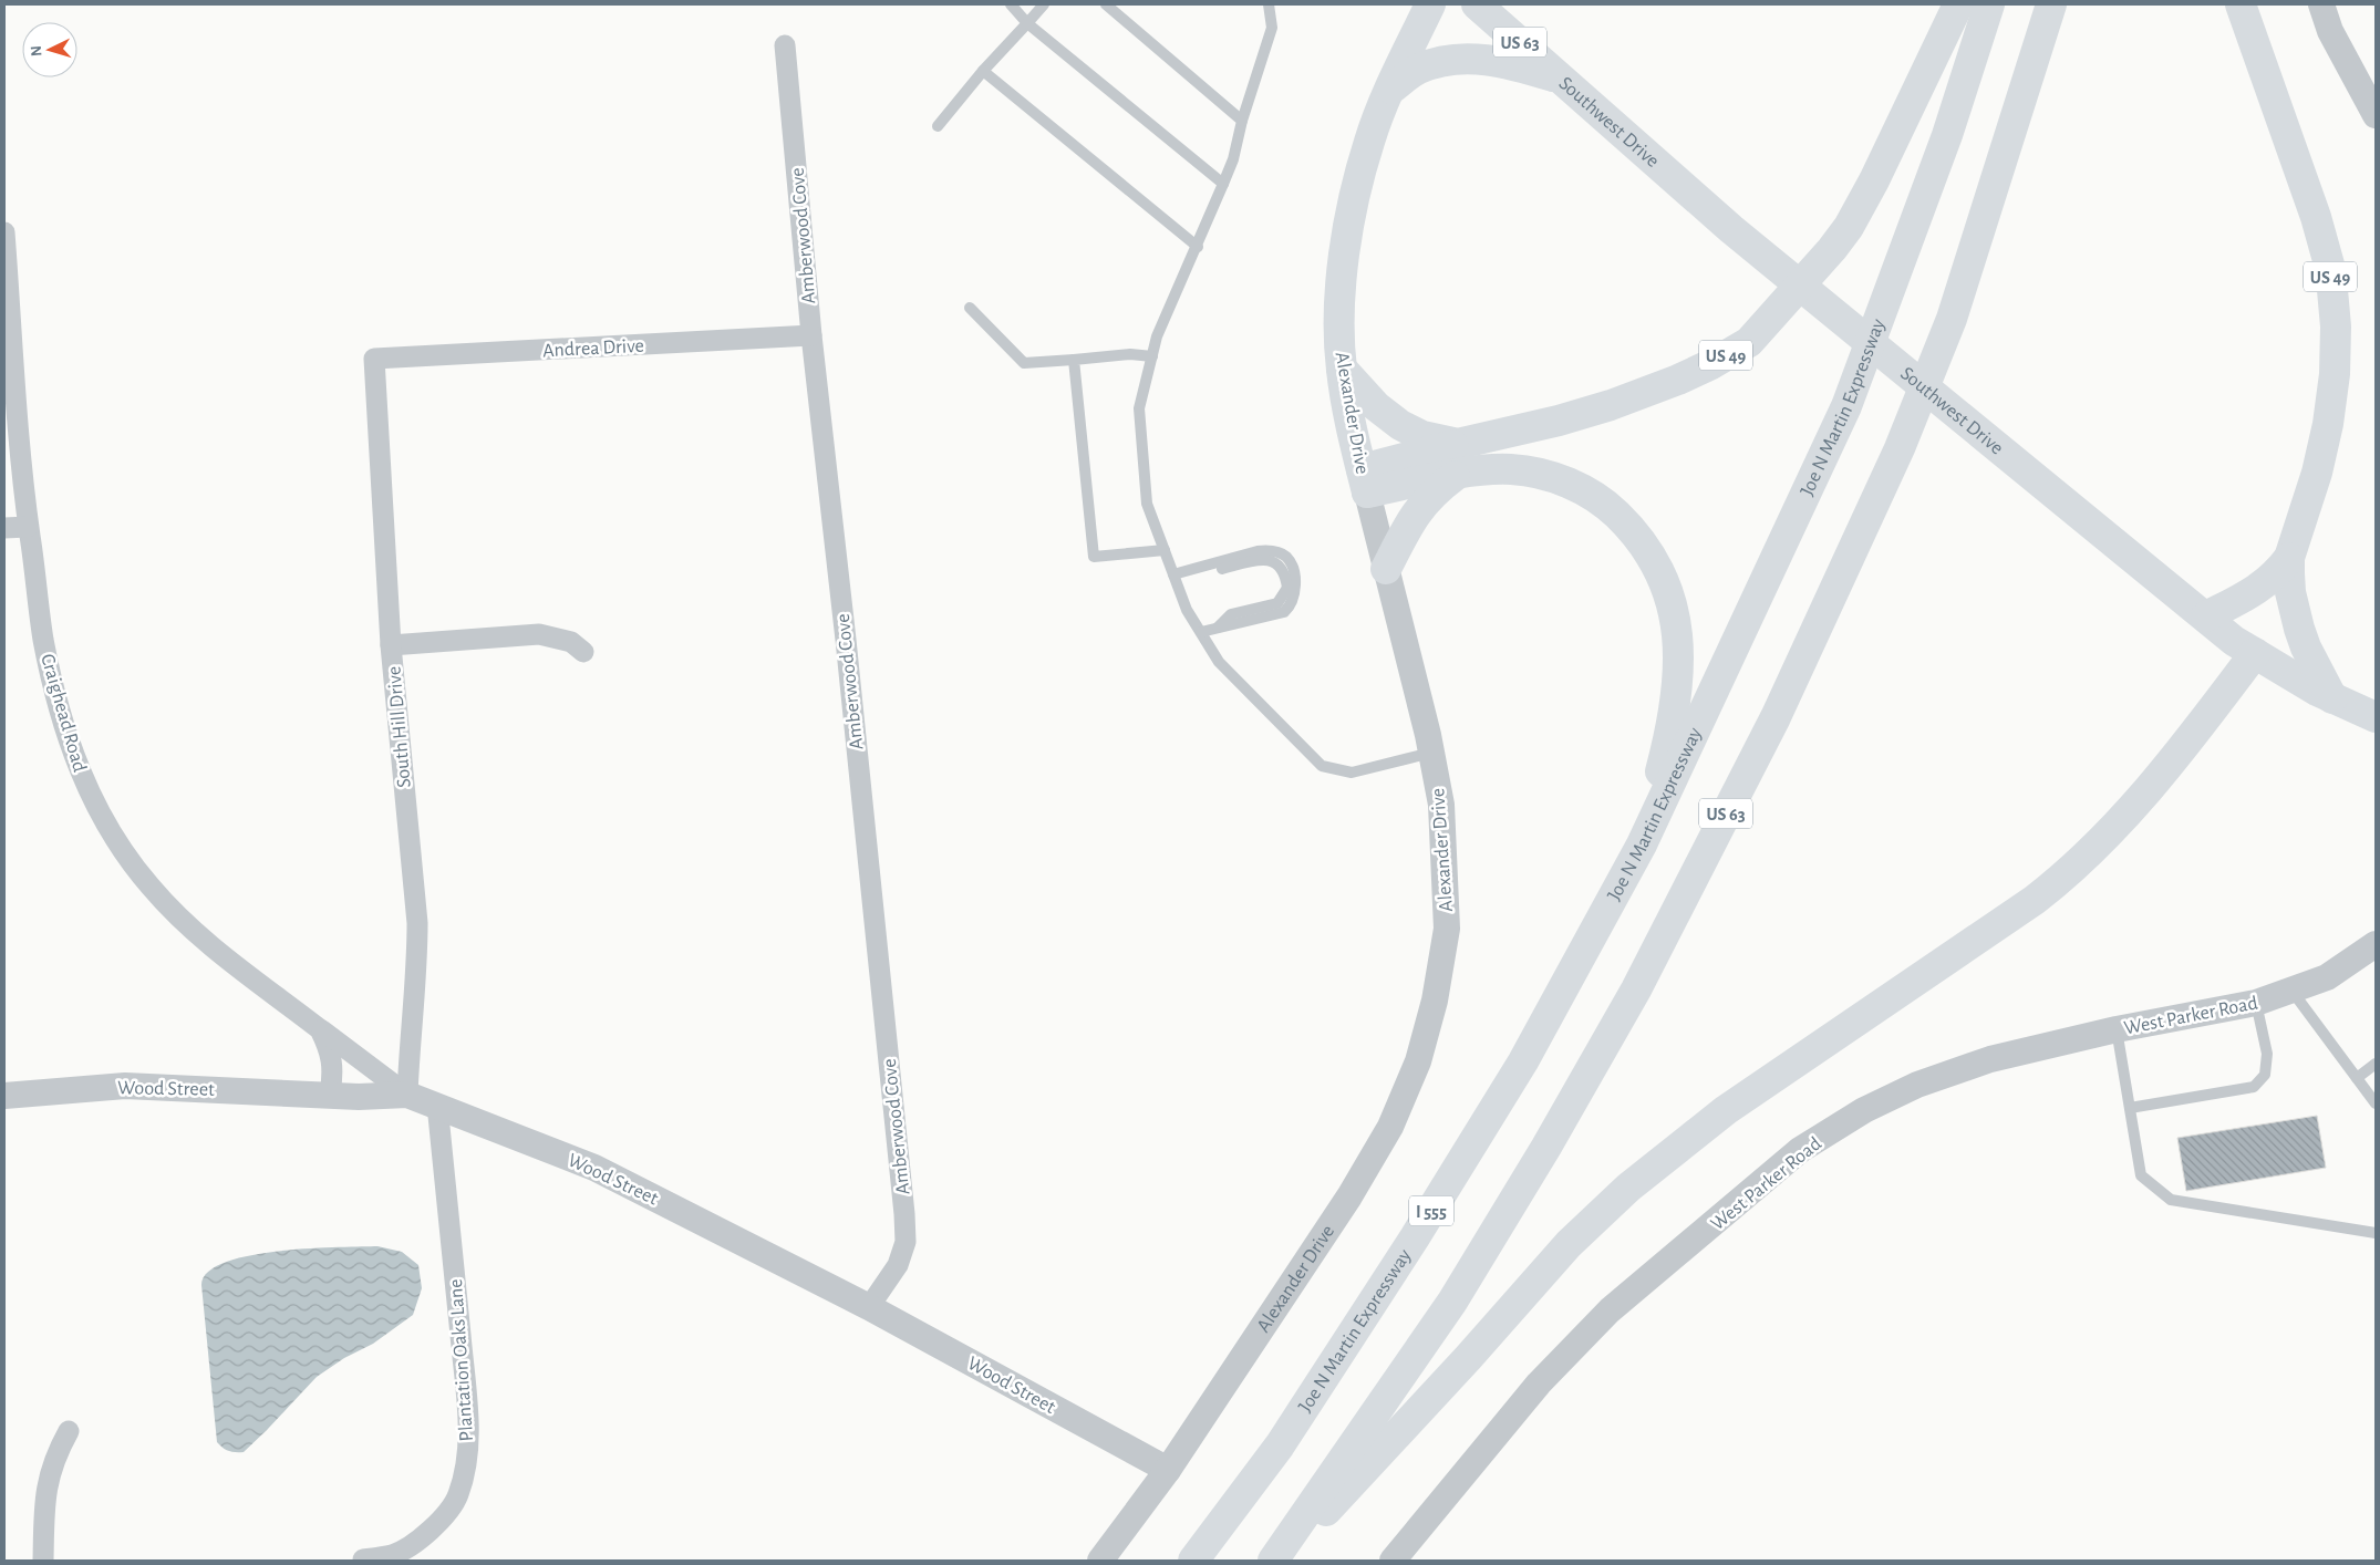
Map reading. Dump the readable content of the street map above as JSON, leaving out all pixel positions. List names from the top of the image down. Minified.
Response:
{"streets":{"main road":["US 63","Southwest Drive","US 49","Joe N Martin Expressway","Alexander Drive","I 555"],"street":["Amberwood Cove","Andrea Drive","Craighead Road","South Hill Drive","West Parker Road","Wood Street","Plantation Oaks Lane"]},"crossings":[["Southwest Drive","US 49"],["Amberwood Cove","Andrea Drive"],["Amberwood Cove","Wood Street"],["US 49","Alexander Drive"],["Andrea Drive","South Hill Drive"],["Alexander Drive","Wood Street"],["Craighead Road","Wood Street"],["South Hill Drive","Wood Street"],["Wood Street","Plantation Oaks Lane"]],"north":"left"}
